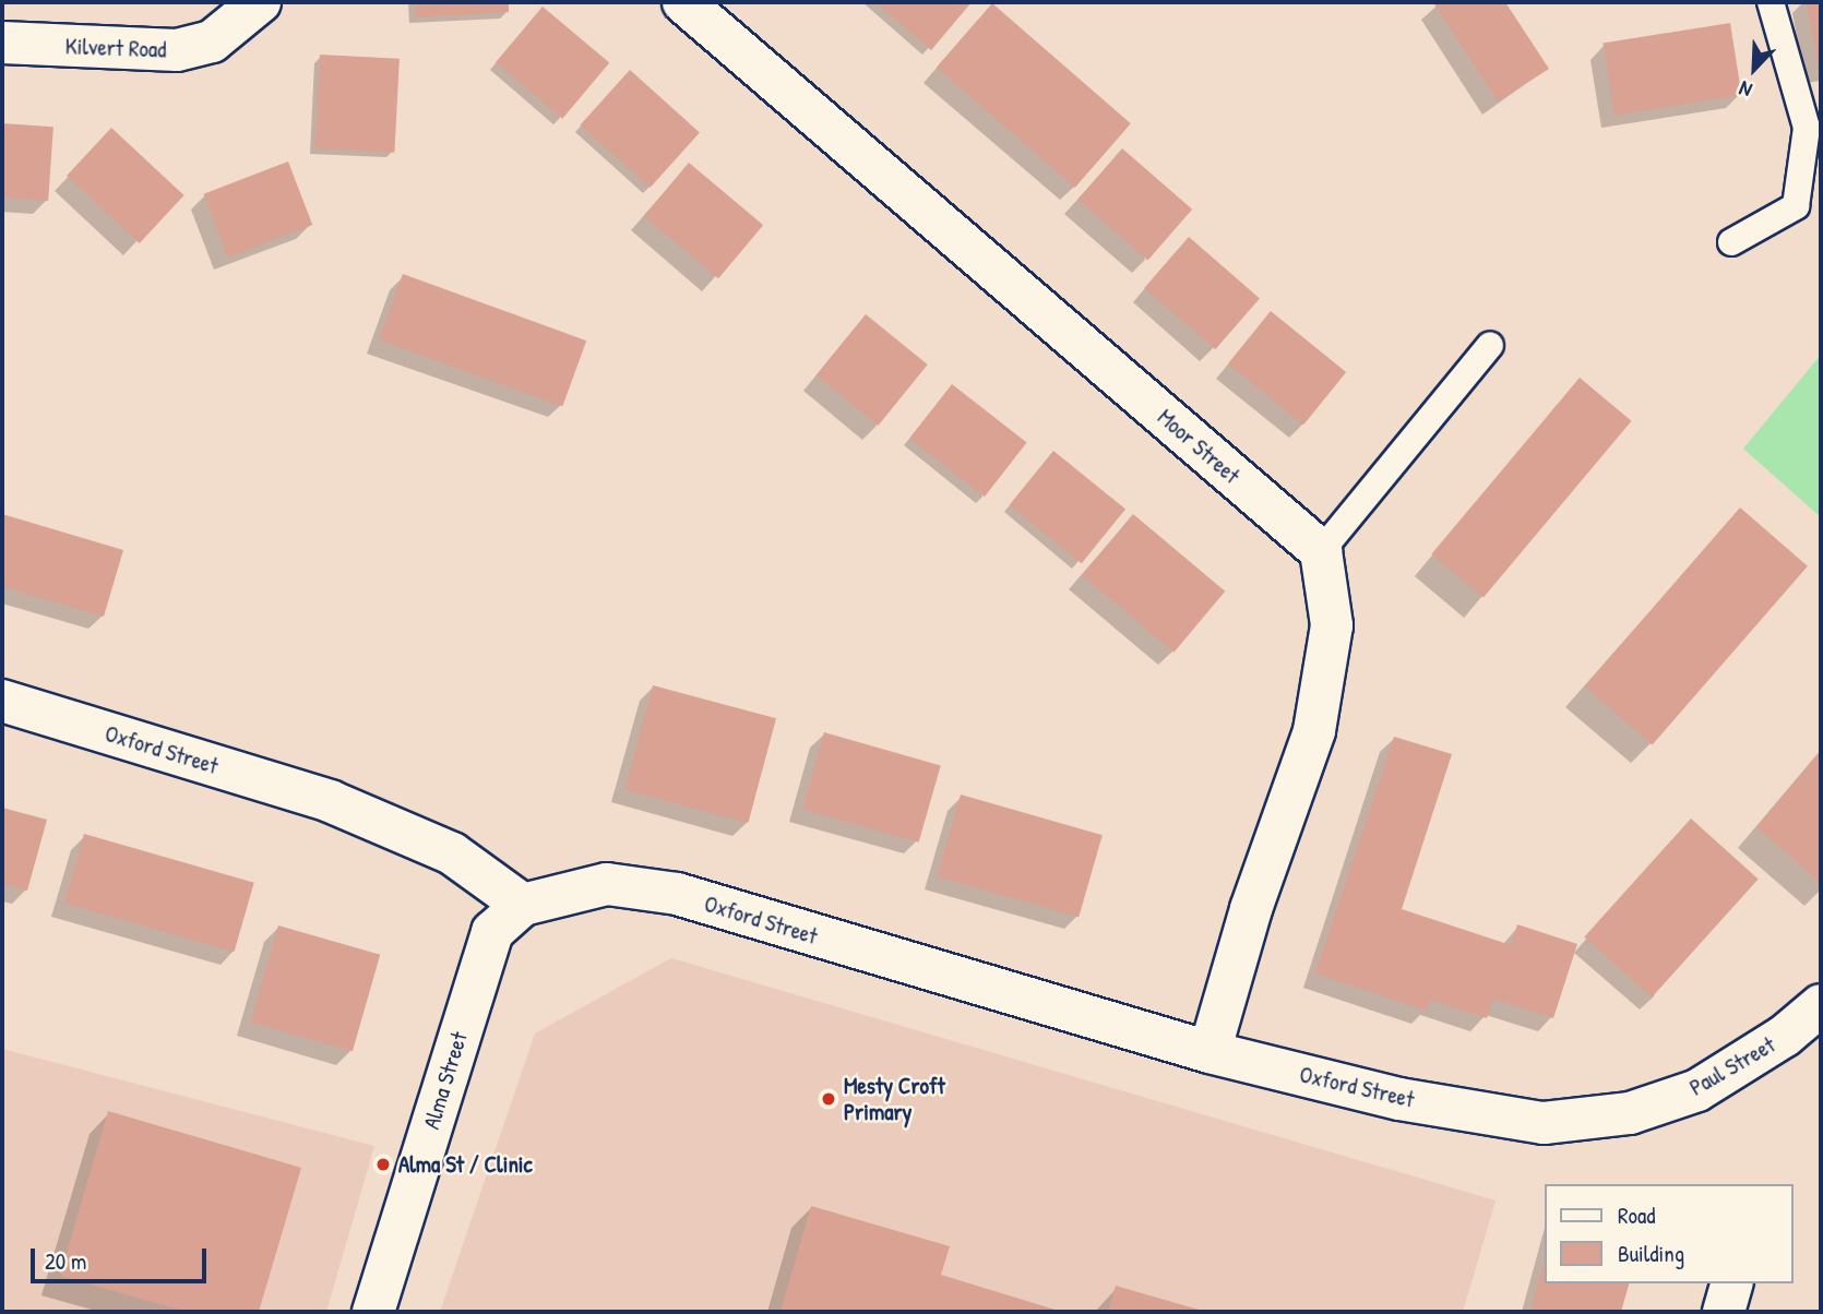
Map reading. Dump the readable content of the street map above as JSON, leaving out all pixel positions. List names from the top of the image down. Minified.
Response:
{"streets":{"street":["Kilvert Road","Moor Street","Oxford Street","Paul Street","Alma Street"]},"crossings":[["Oxford Street","Paul Street"],["Oxford Street","Alma Street"]],"places":["Mesty Croft Primary","Alma St / Clinic"],"legend":["Road","Building"],"scale_bar":"20 m","north":"bottom left"}
